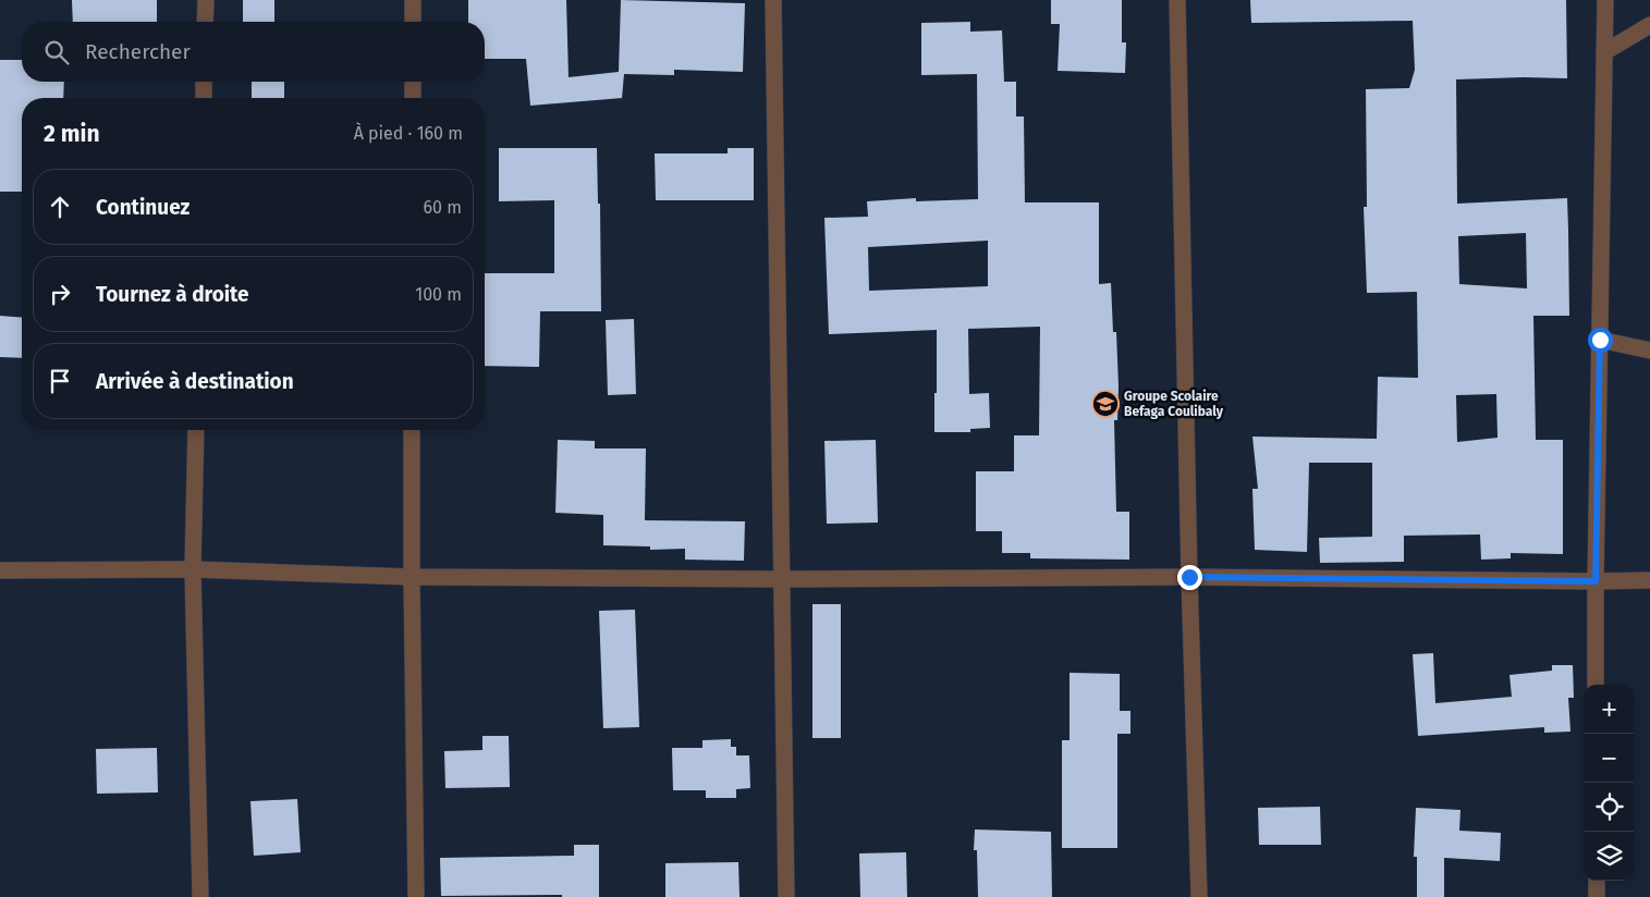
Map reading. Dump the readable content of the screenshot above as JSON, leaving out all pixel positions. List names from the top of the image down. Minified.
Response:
{"places":{"school or university":["Groupe Scolaire Befaga Coulibaly"]},"page":{"search":"Rechercher","heading":["2 min","À pied · 160 m"],"list":[["Continuez","60 m"],["Tournez à droite","100 m"],"Arrivée à destination"],"map_buttons":["+","−"]}}
